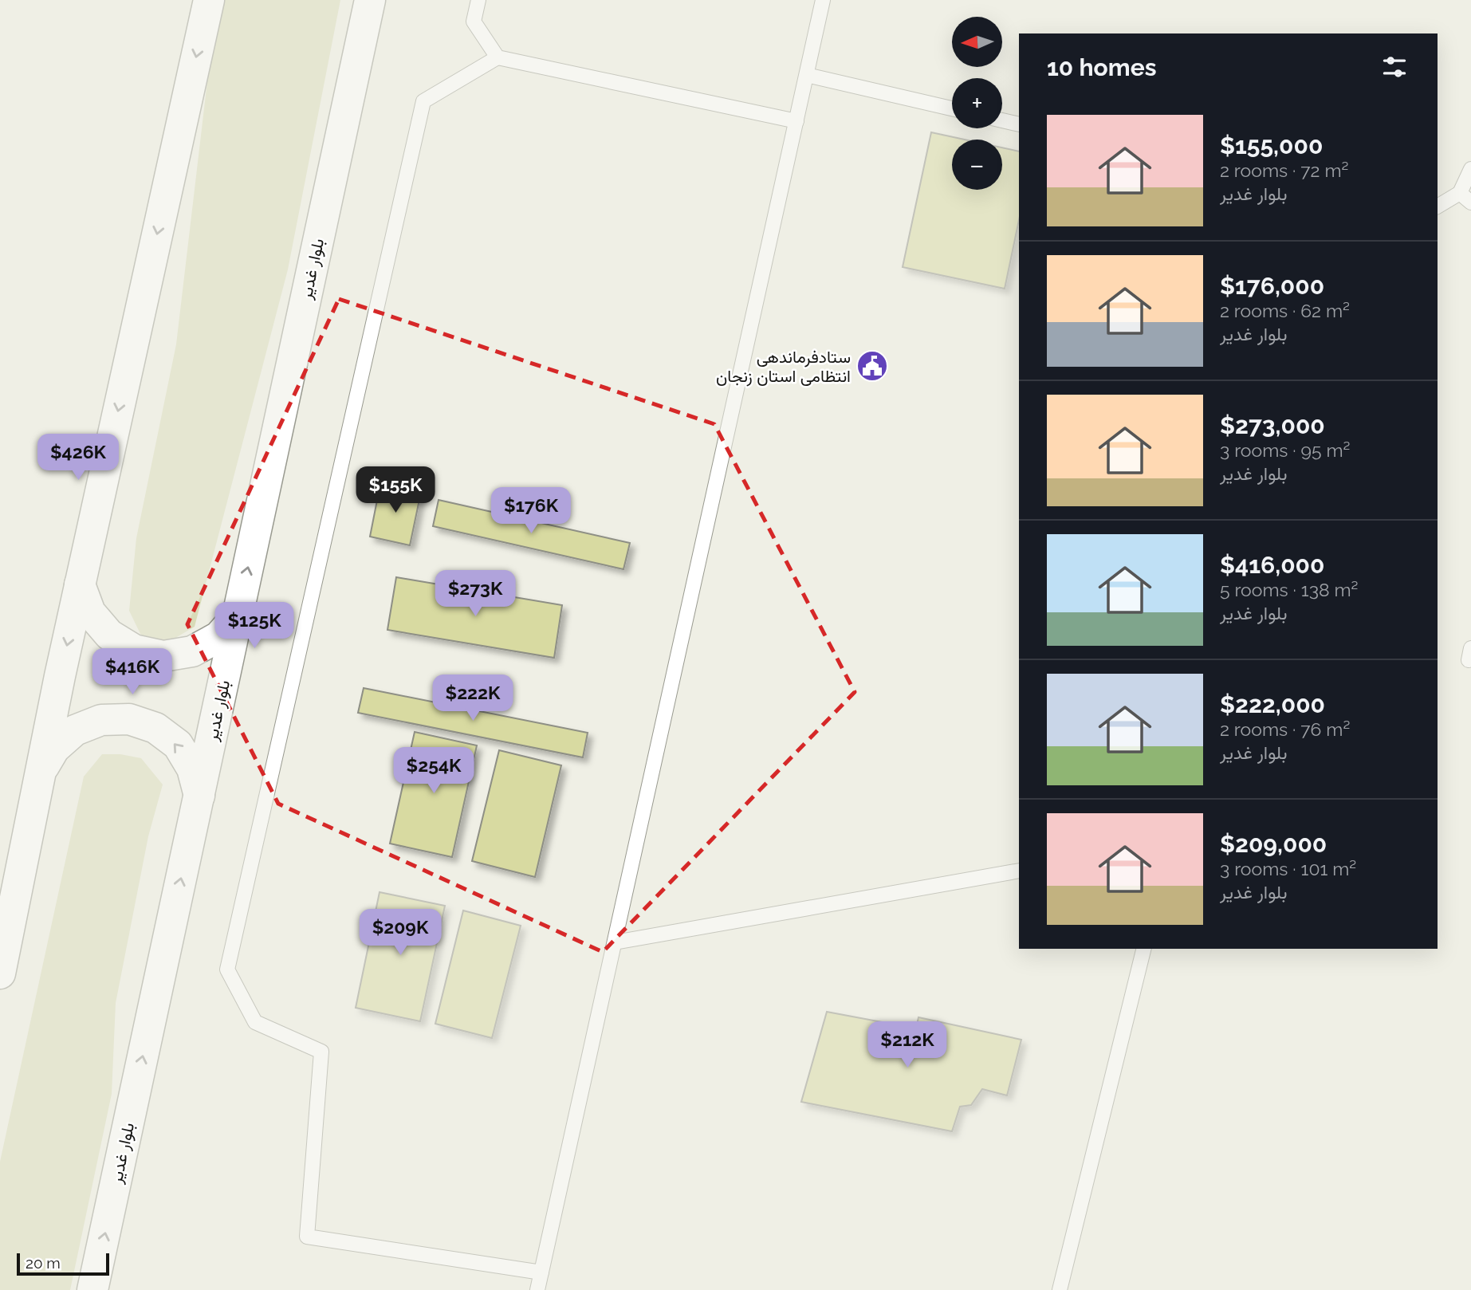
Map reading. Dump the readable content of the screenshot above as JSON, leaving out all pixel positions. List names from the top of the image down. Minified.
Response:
{"streets":{"main road":["بلوار غدیر"]},"places":{"public building":["ستادفرماندهی انتظامی استان زنجان"]},"scale_bar":"20 m","north":"left","page":{"map_buttons":["+","−"],"heading":"10 homes","list":[{"name":"$155,000","note":"2 rooms · 72 m² · بلوار غدیر"},{"name":"$176,000","note":"2 rooms · 62 m² · بلوار غدیر"},{"name":"$273,000","note":"3 rooms · 95 m² · بلوار غدیر"},{"name":"$416,000","note":"5 rooms · 138 m² · بلوار غدیر"},{"name":"$222,000","note":"2 rooms · 76 m² · بلوار غدیر"},{"name":"$209,000","note":"3 rooms · 101 m² · بلوار غدیر"}],"price":["$426K","$155K","$176K","$273K","$125K","$416K","$222K","$254K","$209K","$212K"],"scale":"20 m"}}
